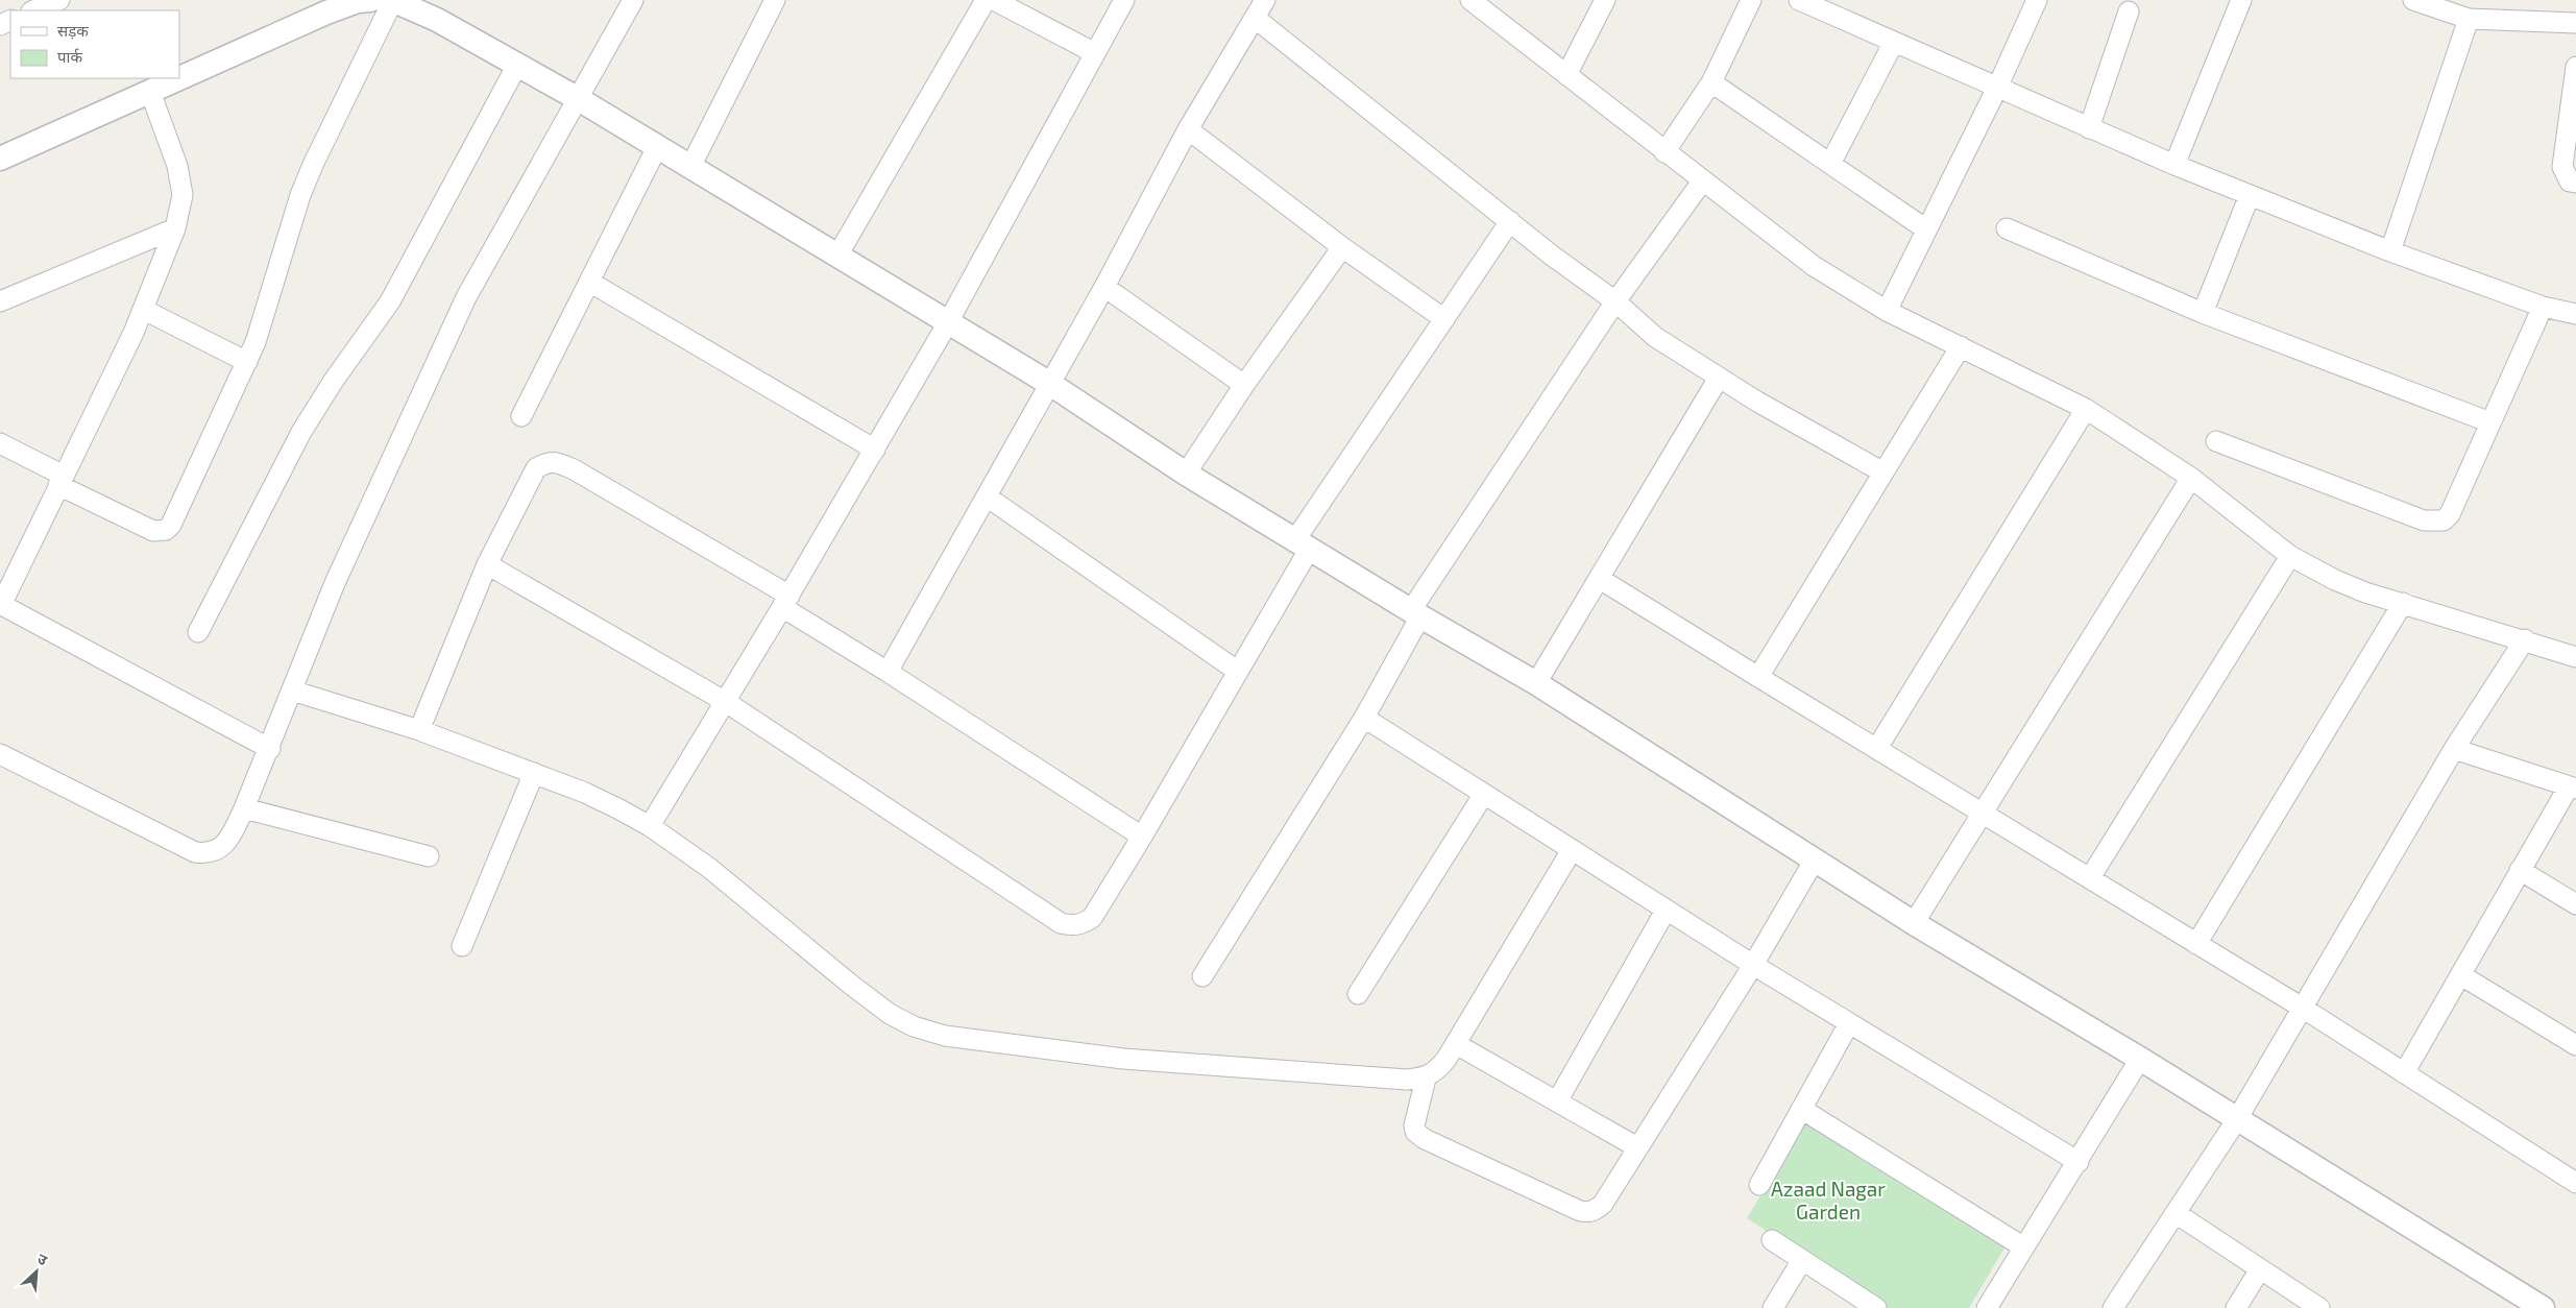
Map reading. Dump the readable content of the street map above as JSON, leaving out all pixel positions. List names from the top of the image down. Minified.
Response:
{"parks":["Azaad Nagar Garden"],"legend":["सड़क","पार्क"],"north":"top right"}
